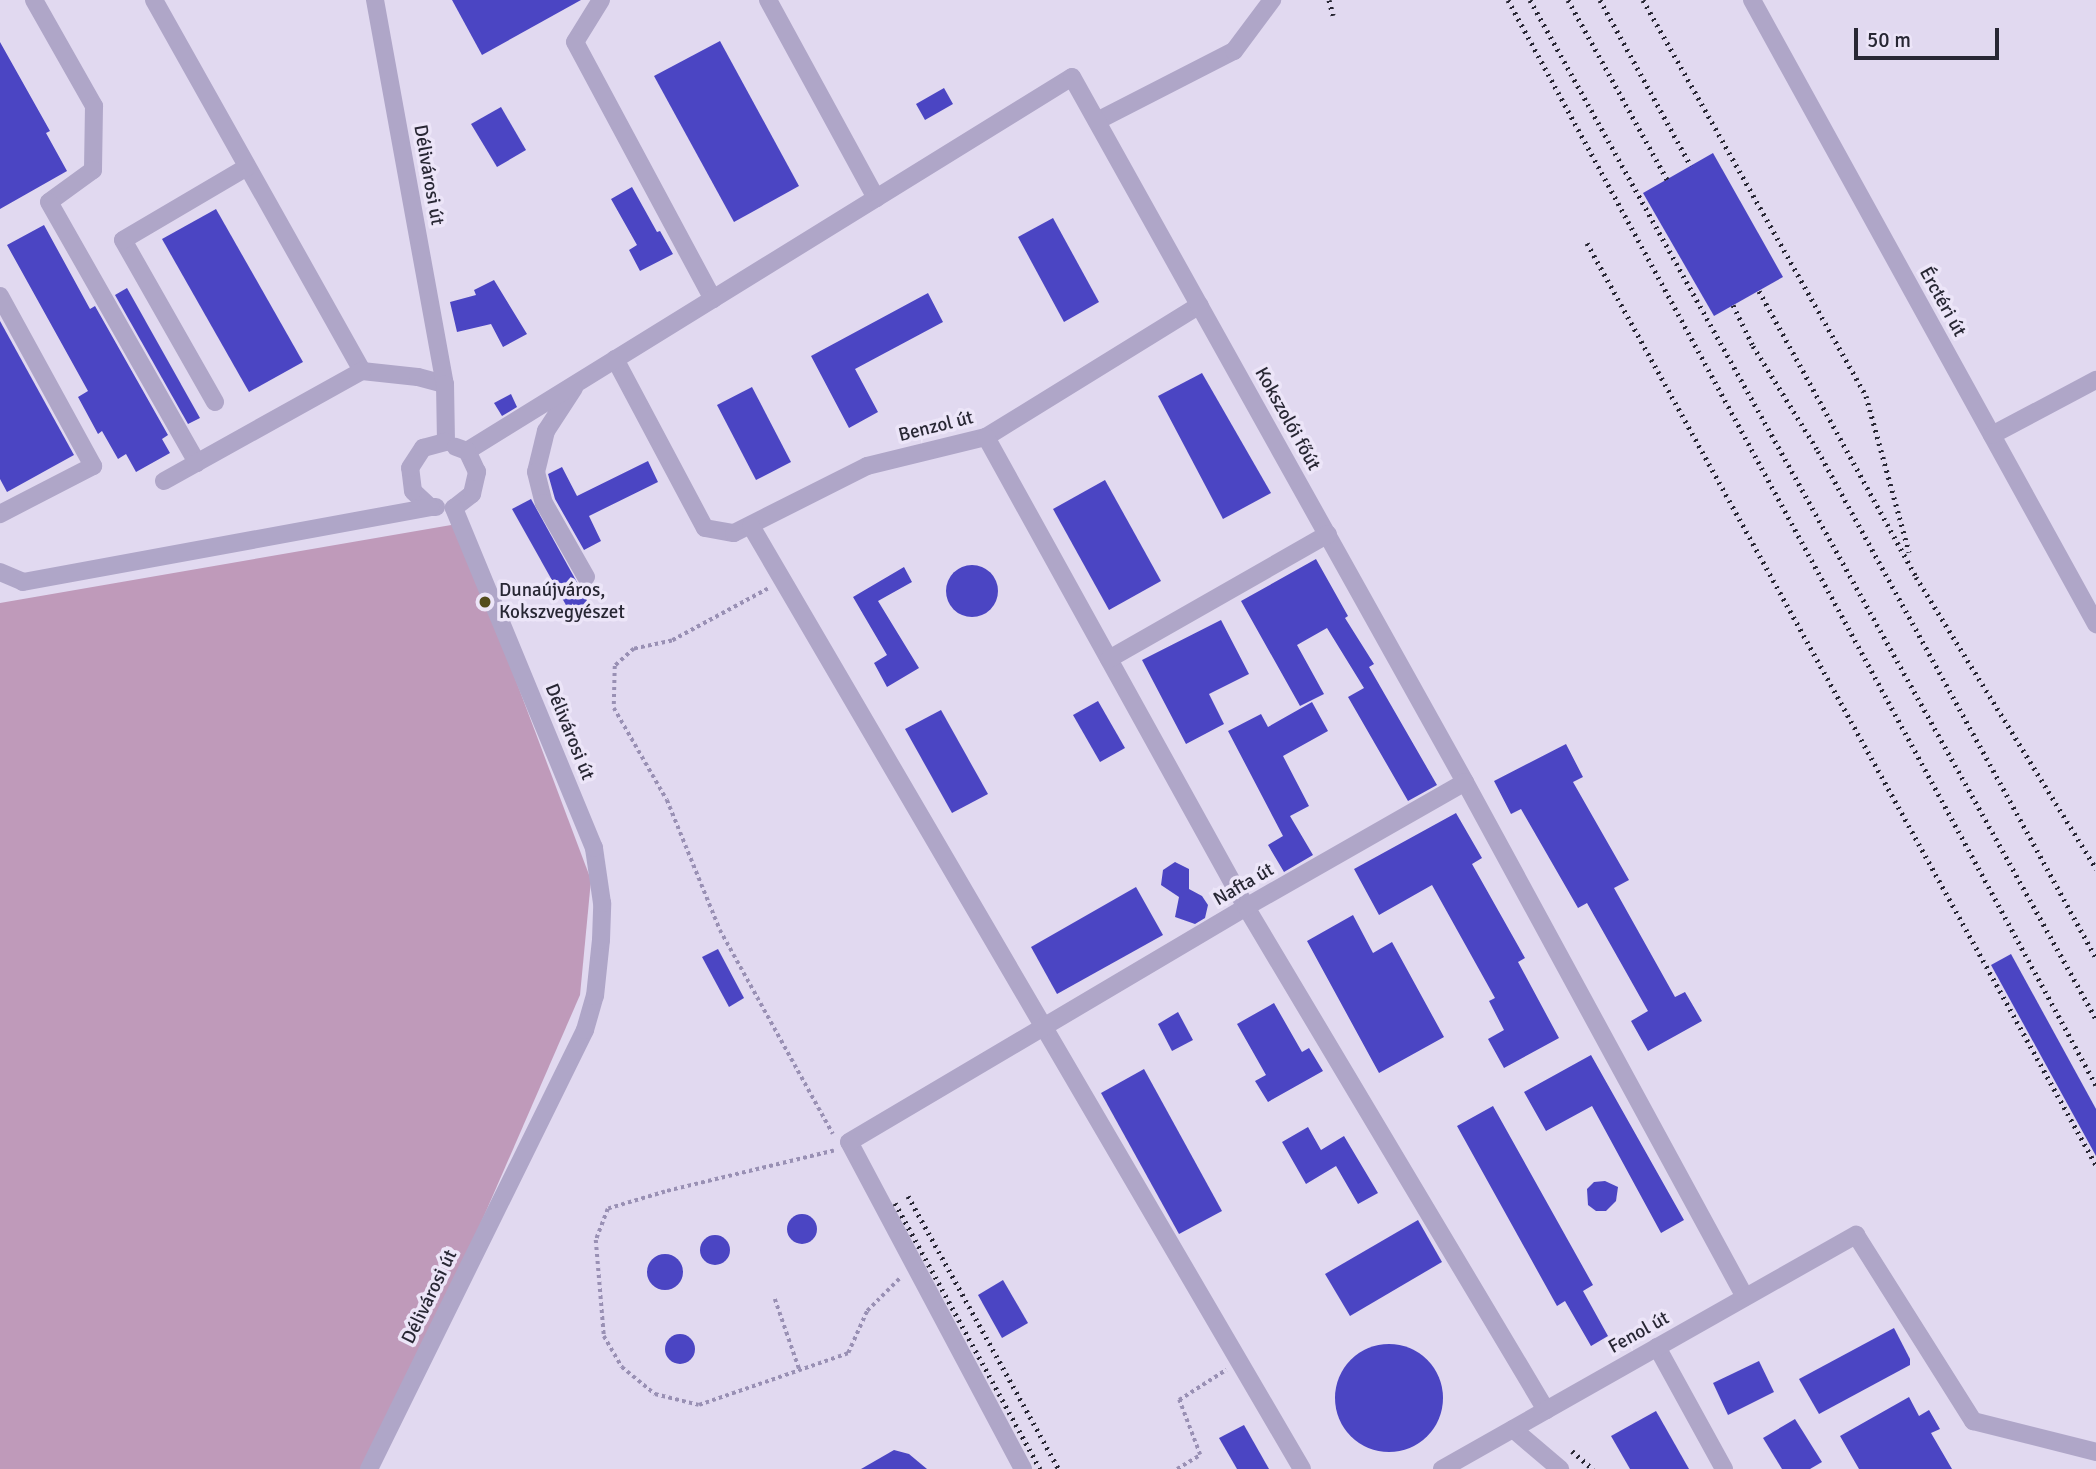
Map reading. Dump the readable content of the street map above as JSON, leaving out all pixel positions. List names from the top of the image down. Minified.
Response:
{"streets":{"street":["Délivárosi út","Érctéri út","Kokszolói főút","Benzol út","Nafta út","Fenol út"]},"crossings":[["Kokszolói főút","Benzol út"],["Kokszolói főút","Nafta út"],["Kokszolói főút","Fenol út"]],"places":["Dunaújváros, Kokszvegyészet"],"scale_bar":"50 m"}
